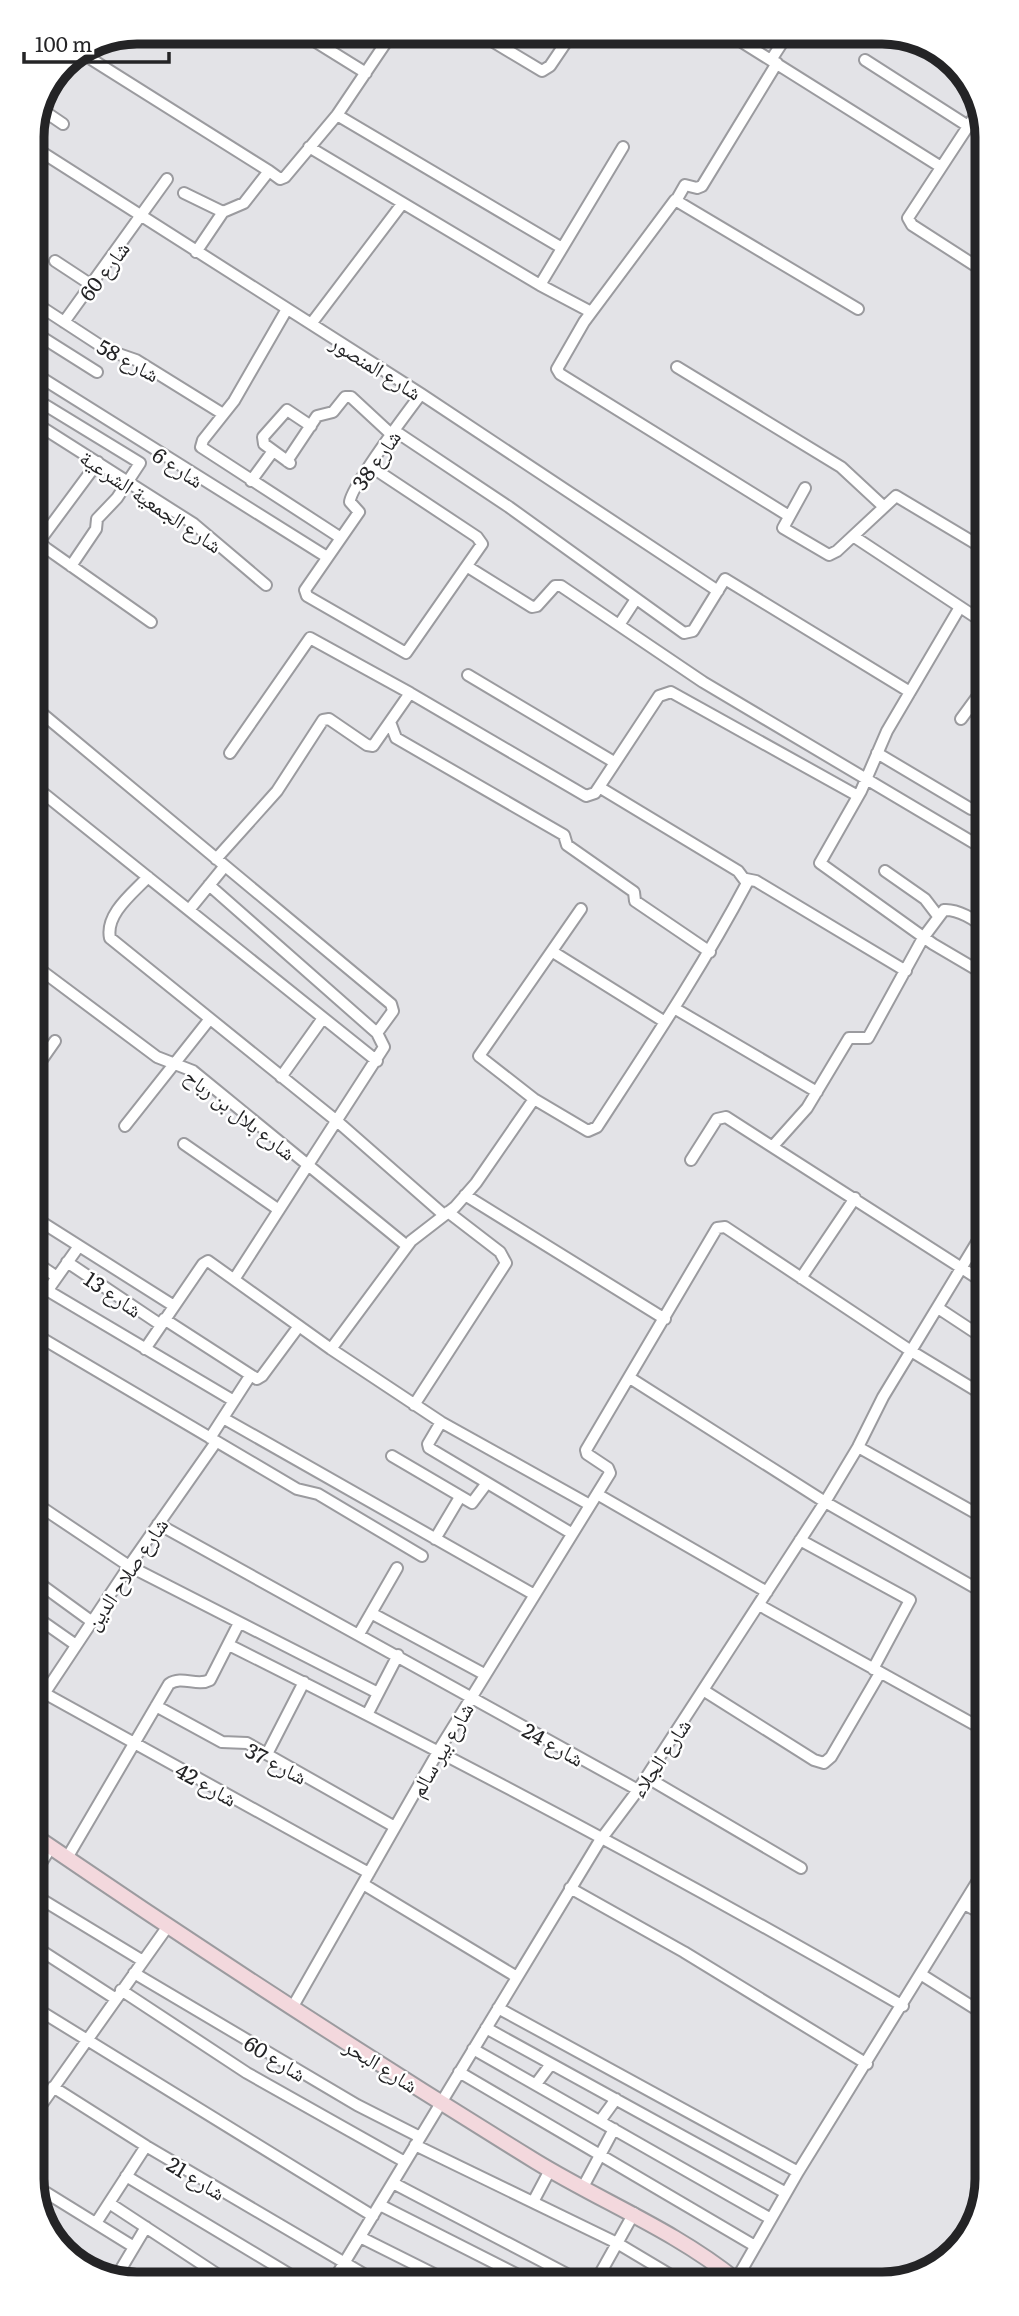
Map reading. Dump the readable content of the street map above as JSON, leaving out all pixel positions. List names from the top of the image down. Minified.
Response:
{"streets":{"street":["شارع 60","شارع 58","شارع المنصور","شارع 38","شارع 6","شارع الجمعية الشرعية","شارع بلال بن رباح","شارع 13","شارع صلاح الدين","شارع 24","شارع بير سالم","شارع الجلاء","شارع 37","شارع 42","شارع البحر","شارع 21"]},"crossings":[["شارع 60","شارع 58"],["شارع 60","شارع المنصور"],["شارع 60","شارع الجلاء"],["شارع المنصور","شارع 38"],["شارع 38","شارع 6"],["شارع 13","شارع صلاح الدين"],["شارع صلاح الدين","شارع 24"],["شارع 24","شارع بير سالم"],["شارع 24","شارع الجلاء"],["شارع بير سالم","شارع 37"],["شارع بير سالم","شارع 42"],["شارع بير سالم","شارع البحر"],["شارع الجلاء","شارع البحر"],["شارع الجلاء","شارع 21"]],"scale_bar":"100 m"}
